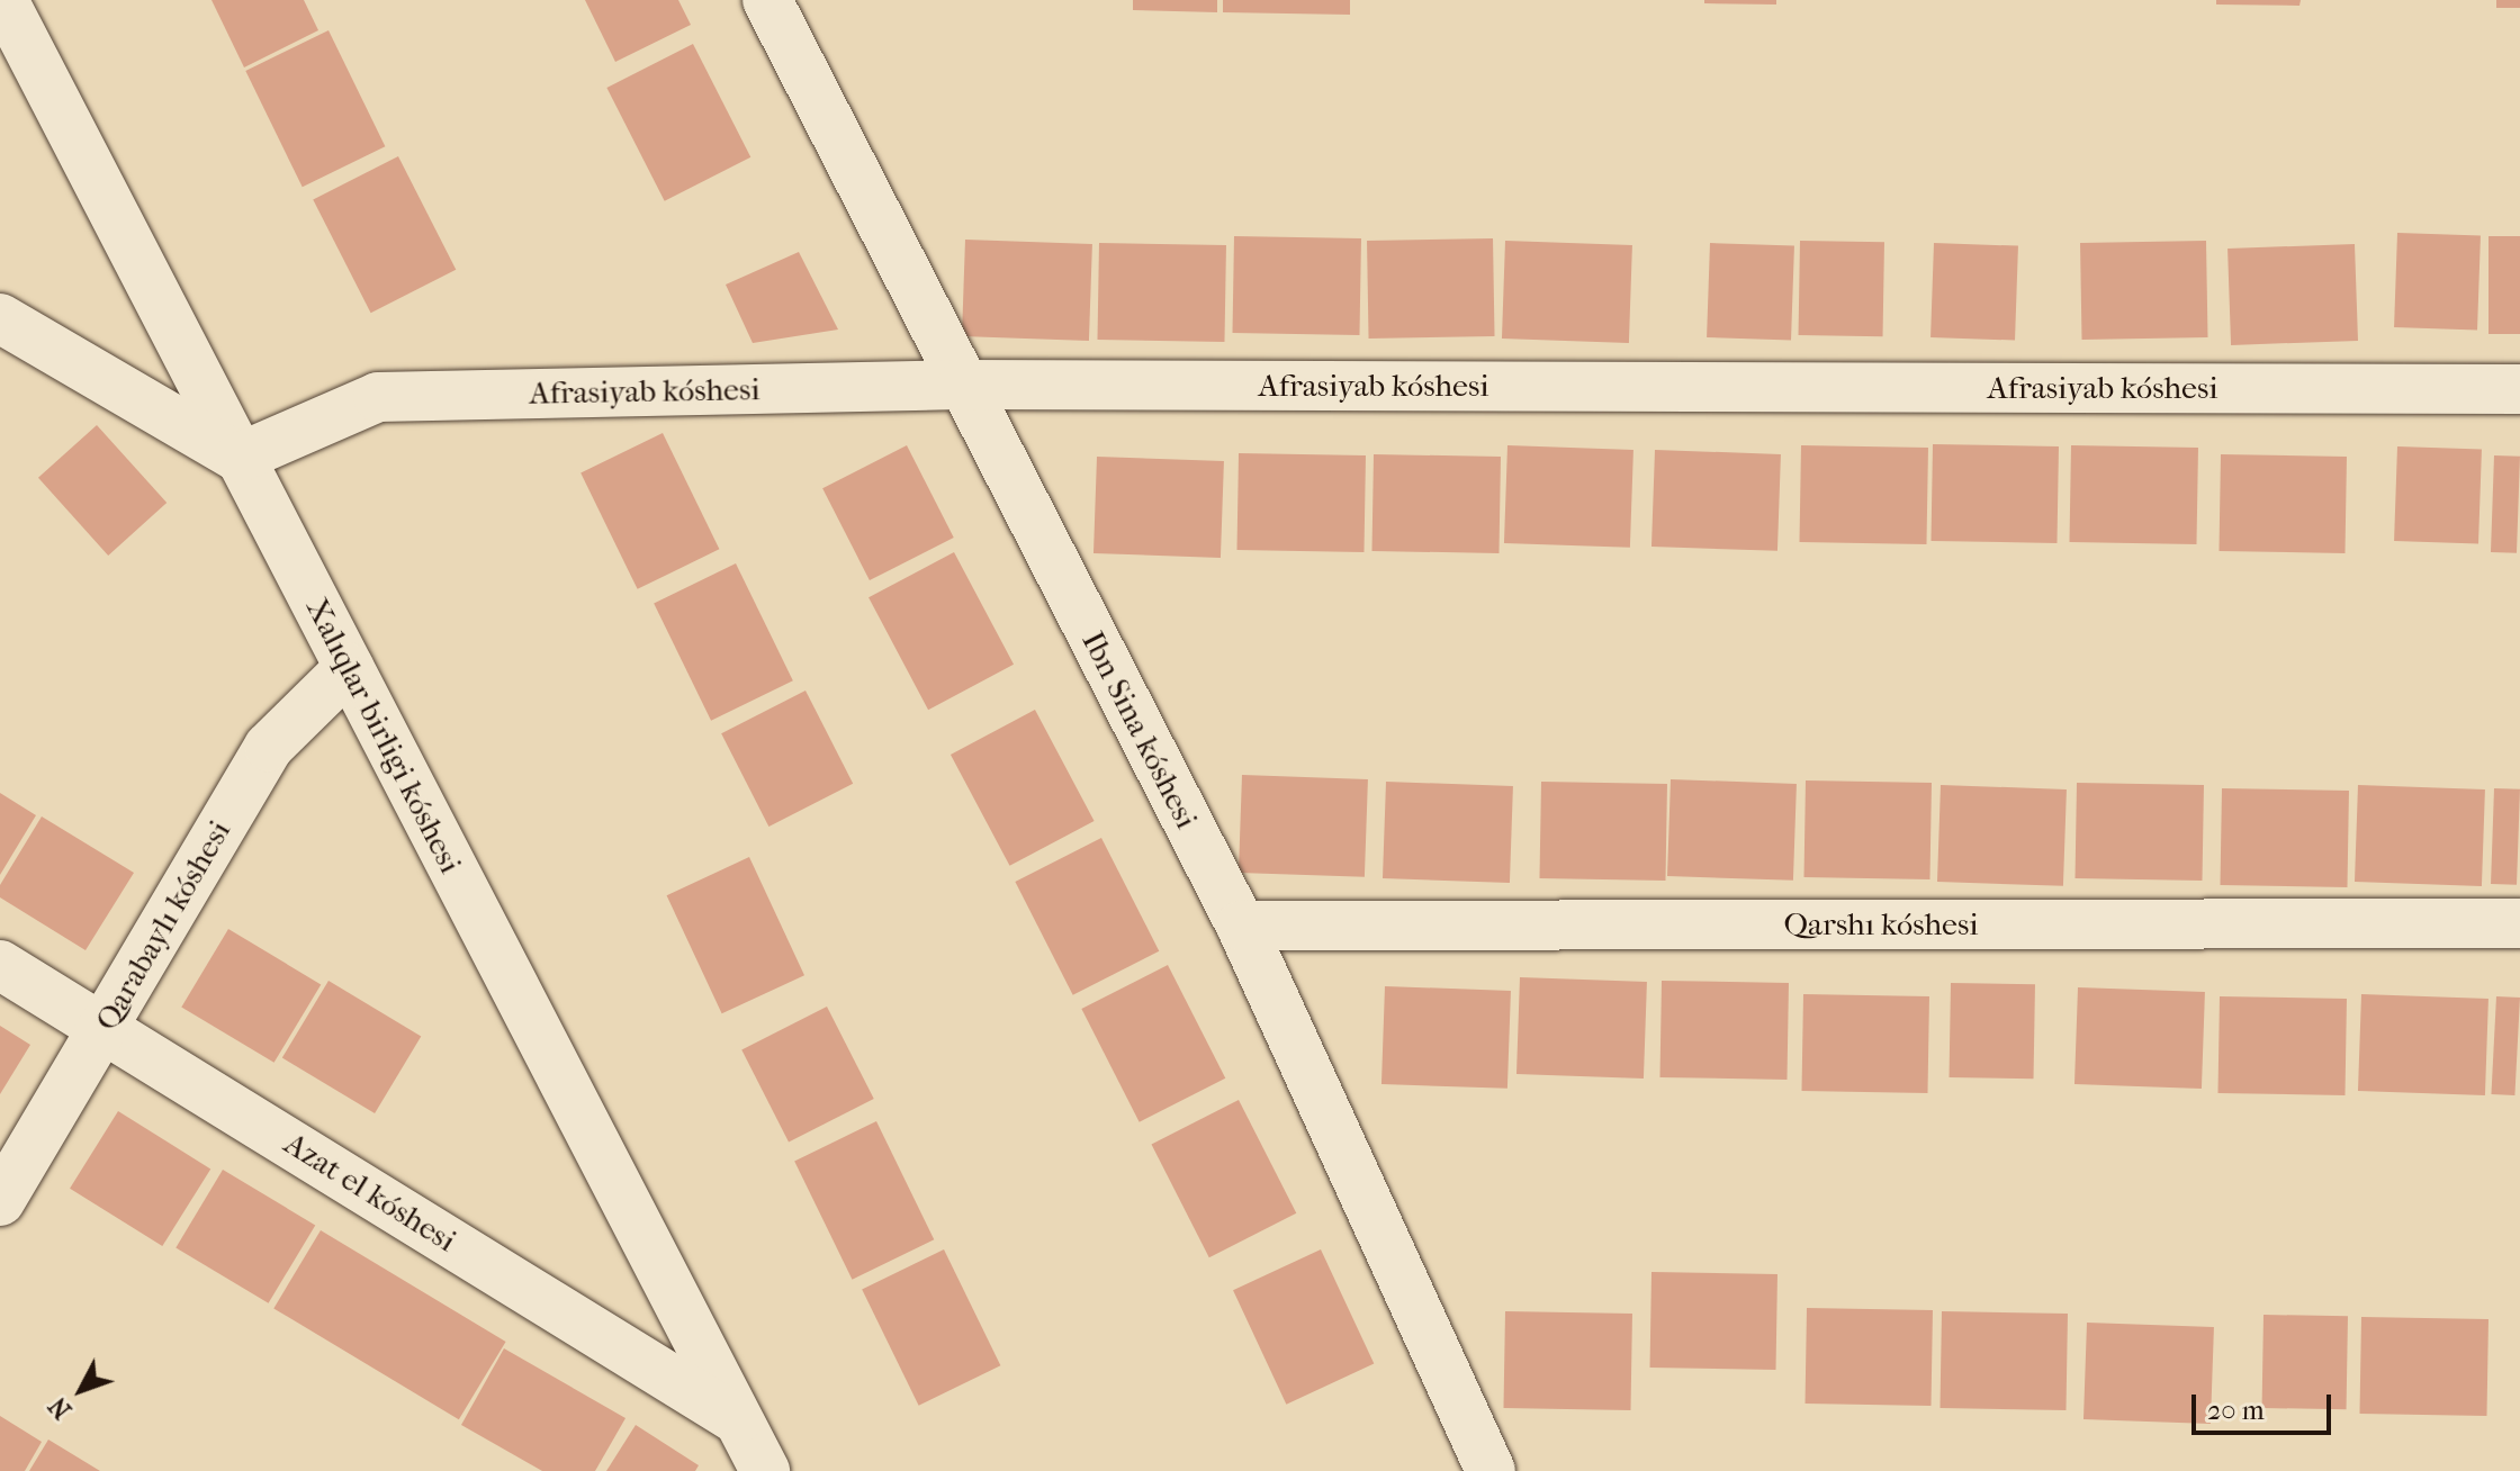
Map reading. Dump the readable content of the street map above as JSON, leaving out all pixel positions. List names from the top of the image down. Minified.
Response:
{"streets":{"street":["Afrasiyab kóshesi","Ibn Sina kóshesi","Xalıqlar birligi kóshesi","Qarshı kóshesi","Qarabaylı kóshesi","Azat el kóshesi"]},"crossings":[["Afrasiyab kóshesi","Ibn Sina kóshesi"],["Afrasiyab kóshesi","Xalıqlar birligi kóshesi"],["Ibn Sina kóshesi","Qarshı kóshesi"],["Xalıqlar birligi kóshesi","Qarabaylı kóshesi"],["Xalıqlar birligi kóshesi","Azat el kóshesi"],["Qarabaylı kóshesi","Azat el kóshesi"]],"scale_bar":"20 m","north":"bottom left"}
